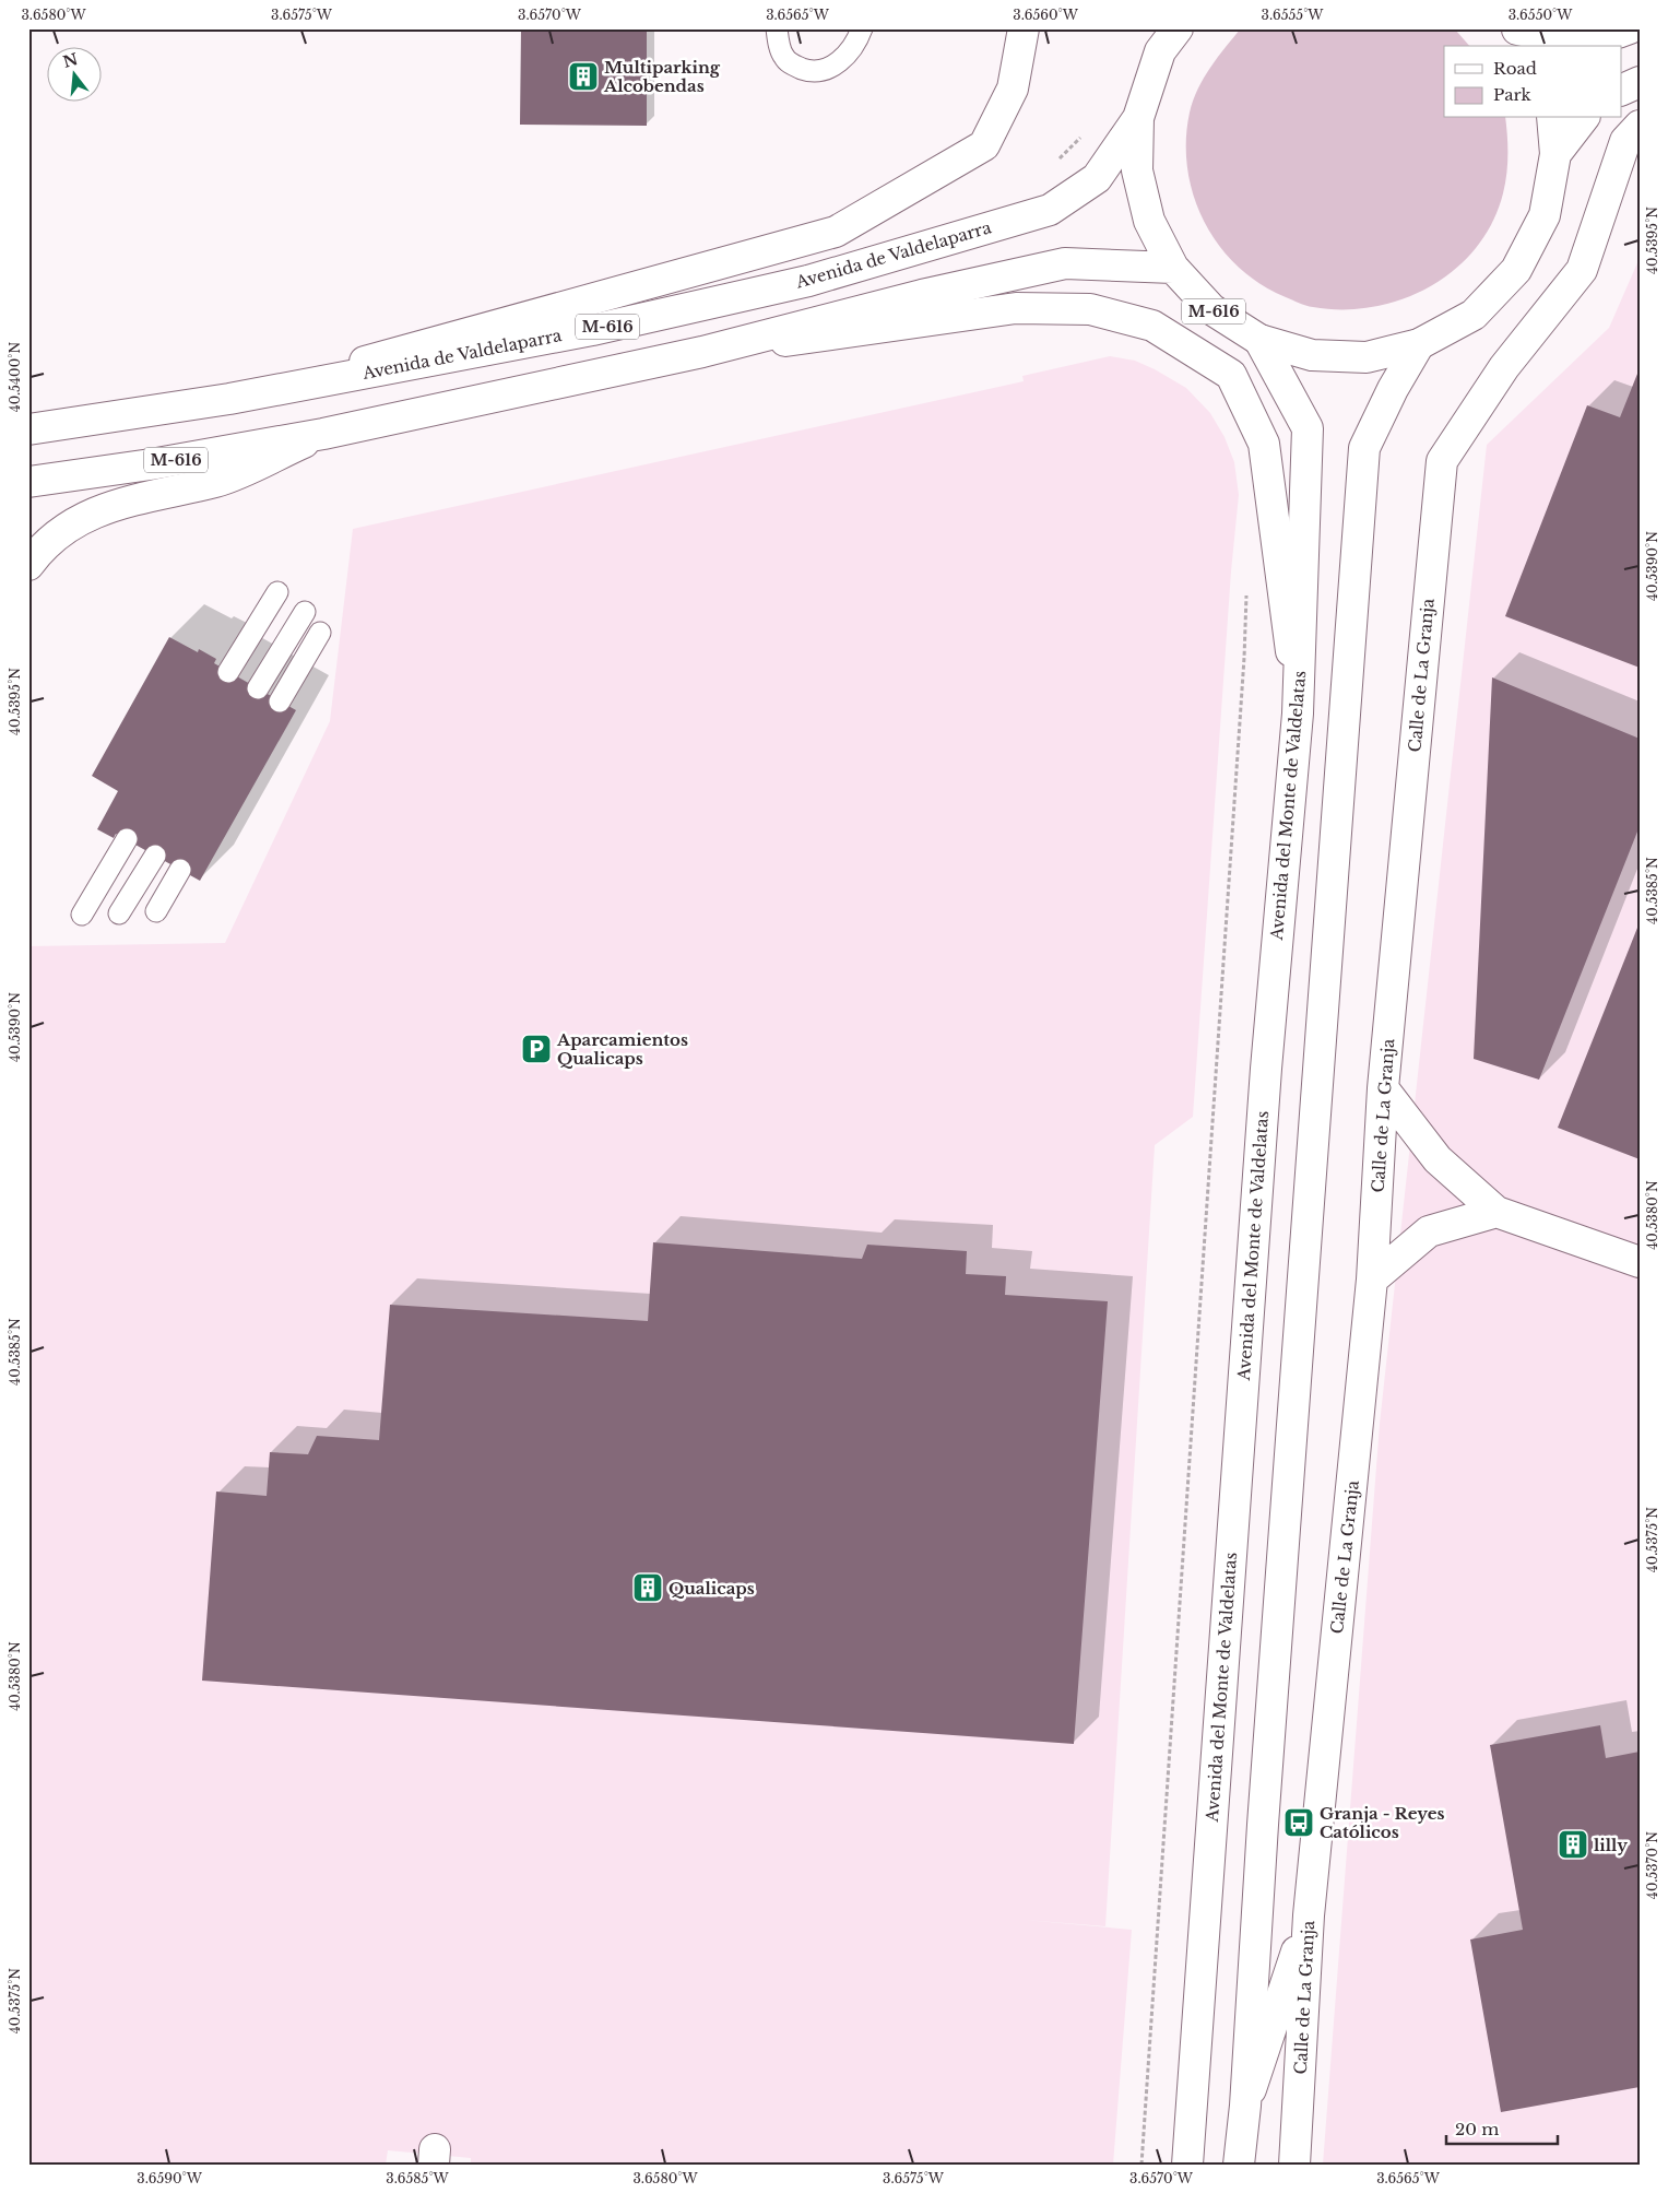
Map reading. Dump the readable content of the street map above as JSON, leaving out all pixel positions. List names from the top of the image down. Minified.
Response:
{"streets":{"main road":["Avenida de Valdelaparra","M-616","Calle de La Granja","Avenida del Monte de Valdelatas"]},"crossings":[["Avenida de Valdelaparra","M-616"],["M-616","Avenida del Monte de Valdelatas"]],"places":{"building":["Multiparking Alcobendas","Qualicaps","lilly"],"parking":["Aparcamientos Qualicaps"],"bus stop":["Granja - Reyes Católicos"]},"legend":["Road","Park"],"scale_bar":"20 m","north":"top","coordinates":["3.6580°W","3.6575°W","3.6570°W","3.6565°W","3.6560°W","3.6555°W","3.6550°W","40.5395°N","40.5400°N","40.5390°N","40.5385°N","40.5380°N","40.5375°N","40.5370°N","3.6590°W","3.6585°W"]}
